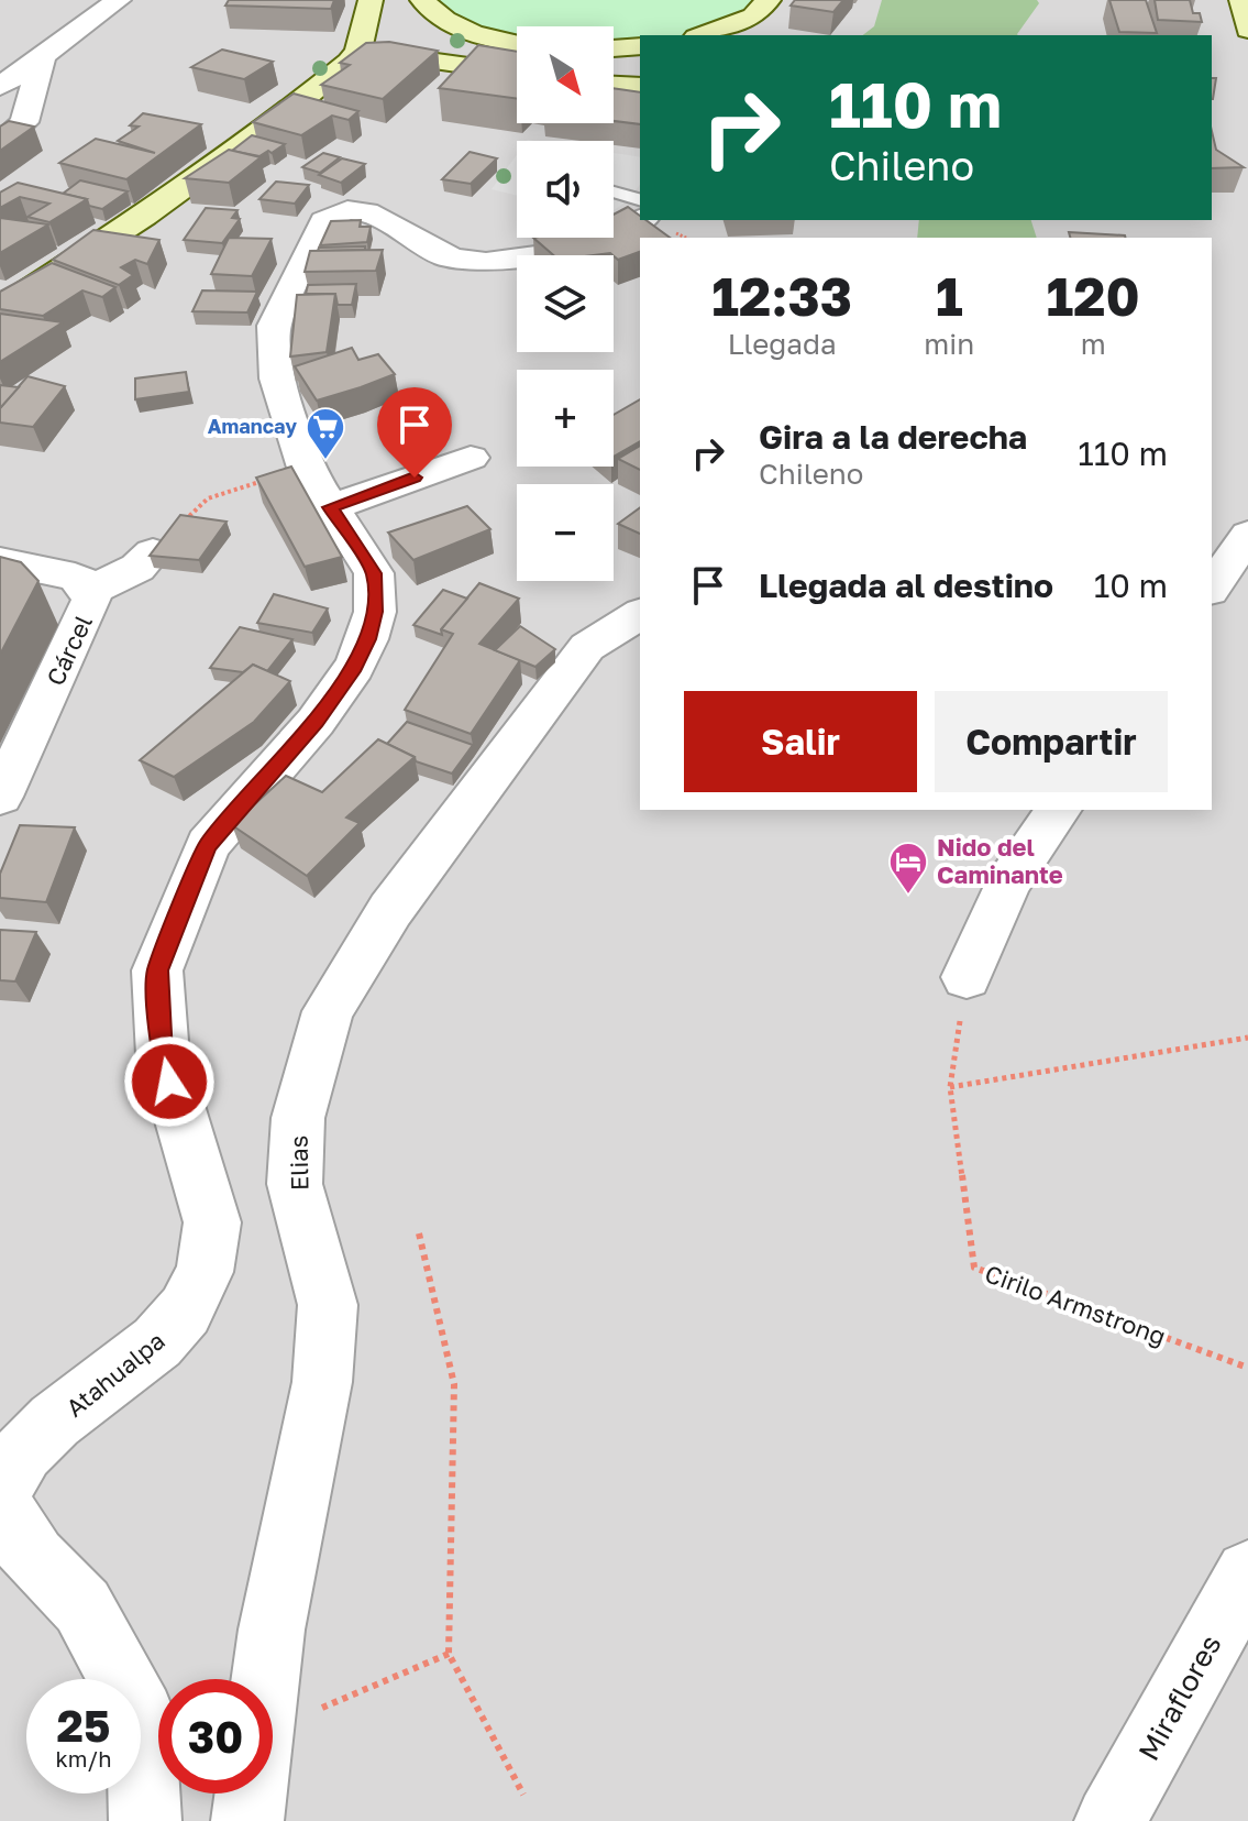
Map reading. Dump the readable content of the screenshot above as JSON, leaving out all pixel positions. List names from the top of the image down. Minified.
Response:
{"streets":{"street":["Cárcel","Elias","Atahualpa","Miraflores"],"path":["Cirilo Armstrong"]},"places":{"supermarket":["Amancay"],"hotel":["Nido del Caminante"]},"north":"bottom right","page":{"map_buttons":["+","−"],"turn":["110 m","Chileno"],"eta":["12:33","Llegada","1","min","120","m"],"list":[{"name":"Gira a la derecha","note":"Chileno","value":"110 m"},{"name":"Llegada al destino","value":"10 m"}],"buttons":["Salir","Compartir"],"speed":"25 km/h","limit":"30"}}
